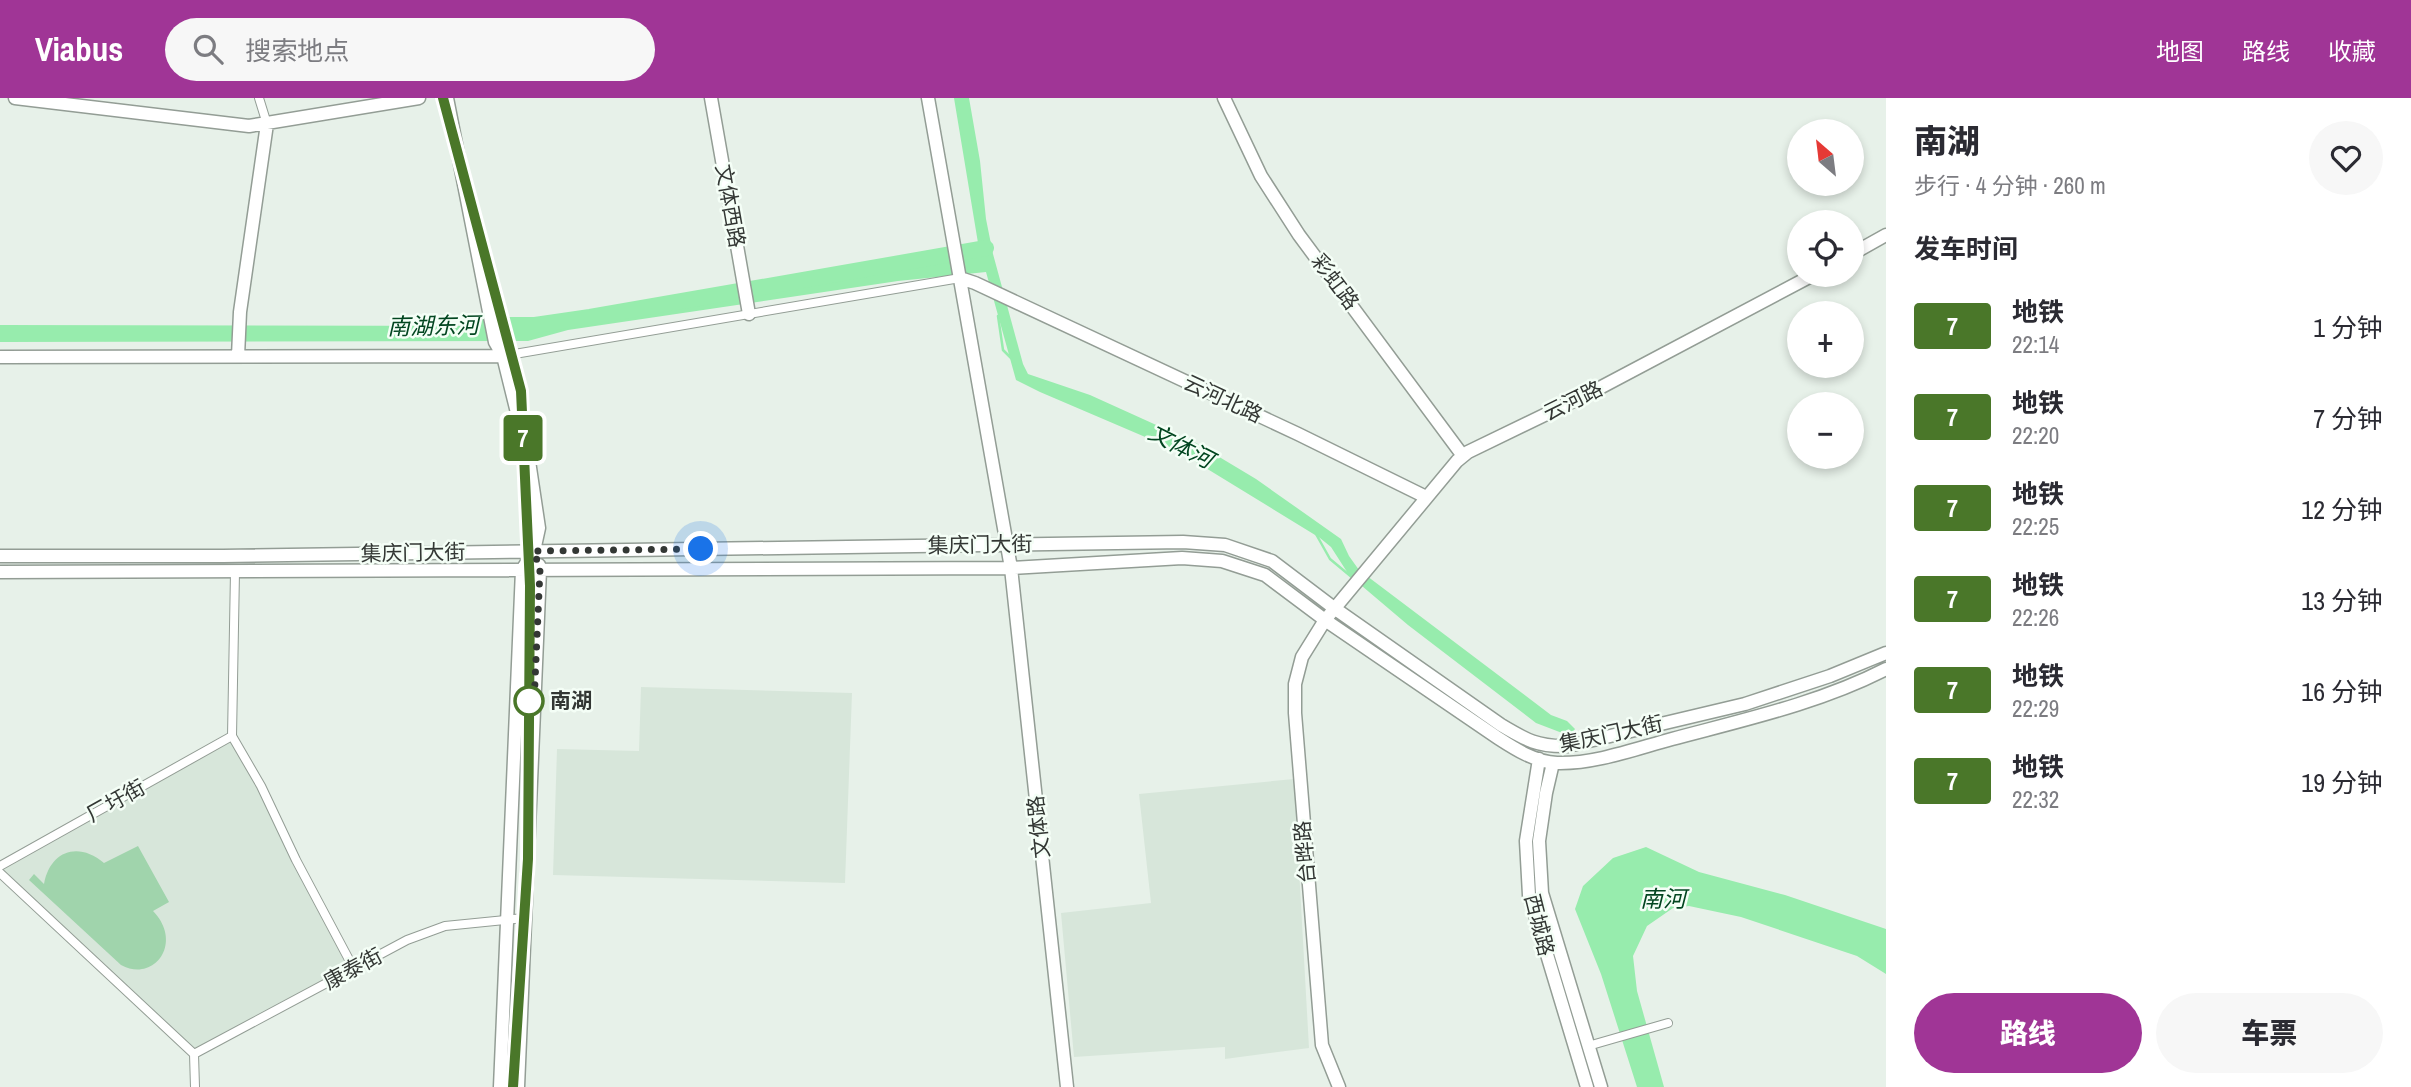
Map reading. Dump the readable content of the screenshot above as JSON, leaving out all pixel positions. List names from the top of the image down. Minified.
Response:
{"streets":{"main road":["文体西路","彩虹路","云河北路","云河路","集庆门大街","文体路","台晔路","西城路"],"street":["厂圩街","康泰街"]},"crossings":[["彩虹路","云河路"],["云河北路","云河路"],["云河北路","文体路"],["云河路","台晔路"],["集庆门大街","文体路"],["集庆门大街","台晔路"],["集庆门大街","西城路"]],"water":["南湖东河","文体河","南河"],"places":["南湖"],"lines":["metro line 7"],"north":"top left","page":{"header":"Viabus","search":"搜索地点","nav":["地图","路线","收藏"],"on_map":"7","heading":[["南湖","步行 · 4 分钟 · 260 m"],"发车时间"],"map_buttons":["+","−"],"list":[{"mark":"7","name":"地铁","note":"22:14","value":"1 分钟"},{"mark":"7","name":"地铁","note":"22:20","value":"7 分钟"},{"mark":"7","name":"地铁","note":"22:25","value":"12 分钟"},{"mark":"7","name":"地铁","note":"22:26","value":"13 分钟"},{"mark":"7","name":"地铁","note":"22:29","value":"16 分钟"},{"mark":"7","name":"地铁","note":"22:32","value":"19 分钟"}],"buttons":["路线","车票"]}}
